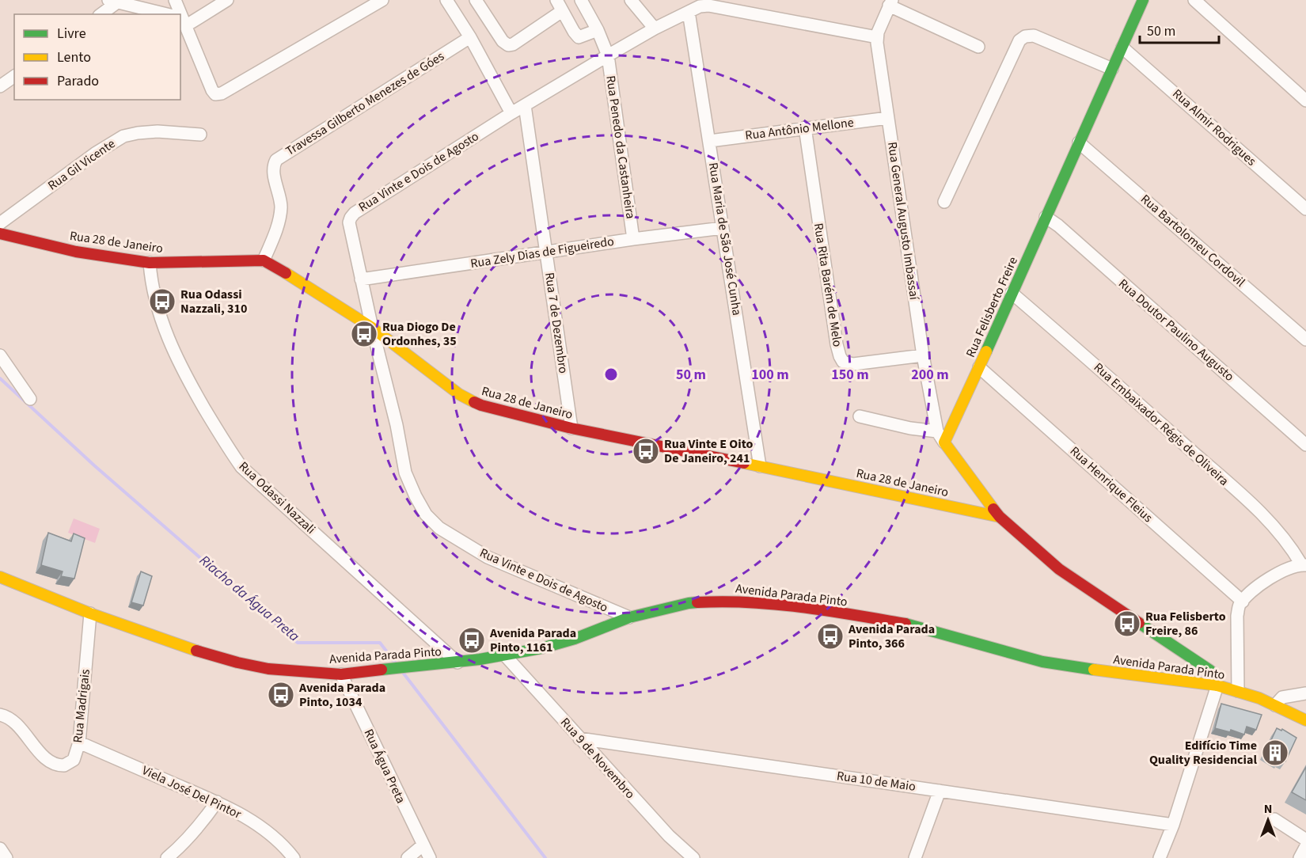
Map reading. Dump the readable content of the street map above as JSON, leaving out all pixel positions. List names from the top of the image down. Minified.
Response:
{"streets":{"street":["Travessa Gilberto Menezes de Góes","Rua Almir Rodrigues","Rua Antônio Mellone","Rua Penedo da Castanheira","Rua Gil Vicente","Rua Vinte e Dois de Agosto","Rua General Augusto Imbassaí","Rua Maria de São José Cunha","Rua Bartolomeu Cordovil","Rua 28 de Janeiro","Rua Zely Dias de Figueiredo","Rua Rita Barém de Melo","Rua Felisberto Freire","Rua 7 de Dezembro","Rua Doutor Paulino Augusto","Rua Embaixador Régis de Oliveira","Rua Henrique Fleius","Rua Odassi Nazzali","Avenida Parada Pinto","Rua Madrigais","Rua 9 de Novembro","Rua Água Preta","Rua 10 de Maio","Viela José Del Pintor"]},"crossings":[["Travessa Gilberto Menezes de Góes","Rua 28 de Janeiro"],["Rua Almir Rodrigues","Rua Felisberto Freire"],["Rua Antônio Mellone","Rua General Augusto Imbassaí"],["Rua Antônio Mellone","Rua Maria de São José Cunha"],["Rua Antônio Mellone","Rua Rita Barém de Melo"],["Rua Penedo da Castanheira","Rua Vinte e Dois de Agosto"],["Rua Penedo da Castanheira","Rua Zely Dias de Figueiredo"],["Rua Vinte e Dois de Agosto","Rua General Augusto Imbassaí"],["Rua Vinte e Dois de Agosto","Rua Maria de São José Cunha"],["Rua Vinte e Dois de Agosto","Rua 28 de Janeiro"],["Rua Vinte e Dois de Agosto","Rua Zely Dias de Figueiredo"],["Rua Vinte e Dois de Agosto","Rua 7 de Dezembro"],["Rua Vinte e Dois de Agosto","Avenida Parada Pinto"],["Rua General Augusto Imbassaí","Rua Rita Barém de Melo"],["Rua General Augusto Imbassaí","Rua Felisberto Freire"],["Rua Maria de São José Cunha","Rua 28 de Janeiro"],["Rua Maria de São José Cunha","Rua Zely Dias de Figueiredo"],["Rua Bartolomeu Cordovil","Rua Felisberto Freire"],["Rua 28 de Janeiro","Rua 7 de Dezembro"],["Rua 28 de Janeiro","Rua Odassi Nazzali"],["Rua Zely Dias de Figueiredo","Rua 7 de Dezembro"],["Rua Felisberto Freire","Rua Doutor Paulino Augusto"],["Rua Felisberto Freire","Rua Embaixador Régis de Oliveira"],["Rua Felisberto Freire","Rua Henrique Fleius"],["Rua Odassi Nazzali","Avenida Parada Pinto"],["Avenida Parada Pinto","Rua Madrigais"],["Avenida Parada Pinto","Rua 9 de Novembro"],["Avenida Parada Pinto","Rua Água Preta"],["Rua Madrigais","Viela José Del Pintor"],["Rua 9 de Novembro","Rua 10 de Maio"]],"water":["Riacho da Água Preta"],"places":{"bus stop":["Rua Odassi Nazzali, 310","Rua Diogo De Ordonhes, 35","Rua Vinte E Oito De Janeiro, 241","Rua Felisberto Freire, 86","Avenida Parada Pinto, 366","Avenida Parada Pinto, 1161","Avenida Parada Pinto, 1034"],"building":["Edifício Time Quality Residencial"]},"legend":["Livre","Lento","Parado"],"scale_bar":"50 m","north":"top","rings":["50 m","100 m","150 m","200 m"]}
